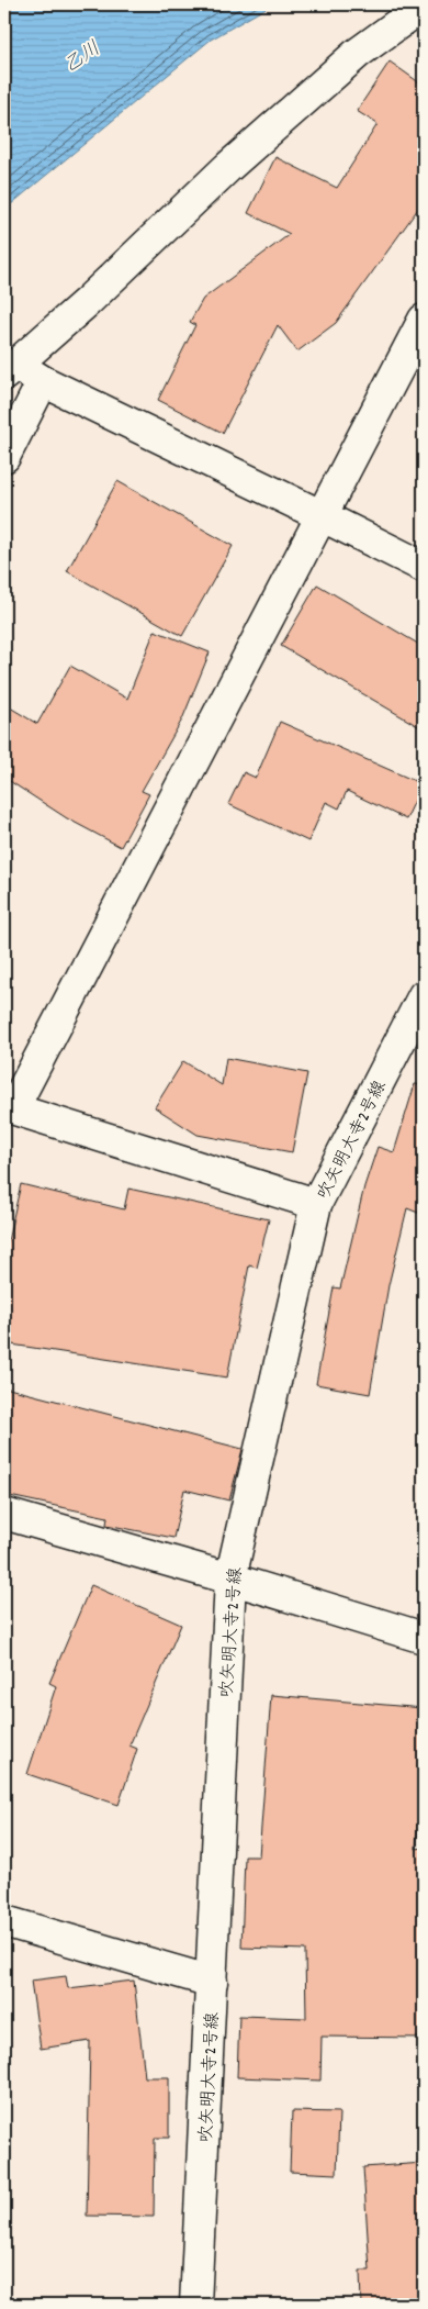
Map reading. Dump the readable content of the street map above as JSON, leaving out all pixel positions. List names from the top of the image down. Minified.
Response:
{"streets":{"street":["吹矢明大寺2号線"]},"water":["乙川"]}
